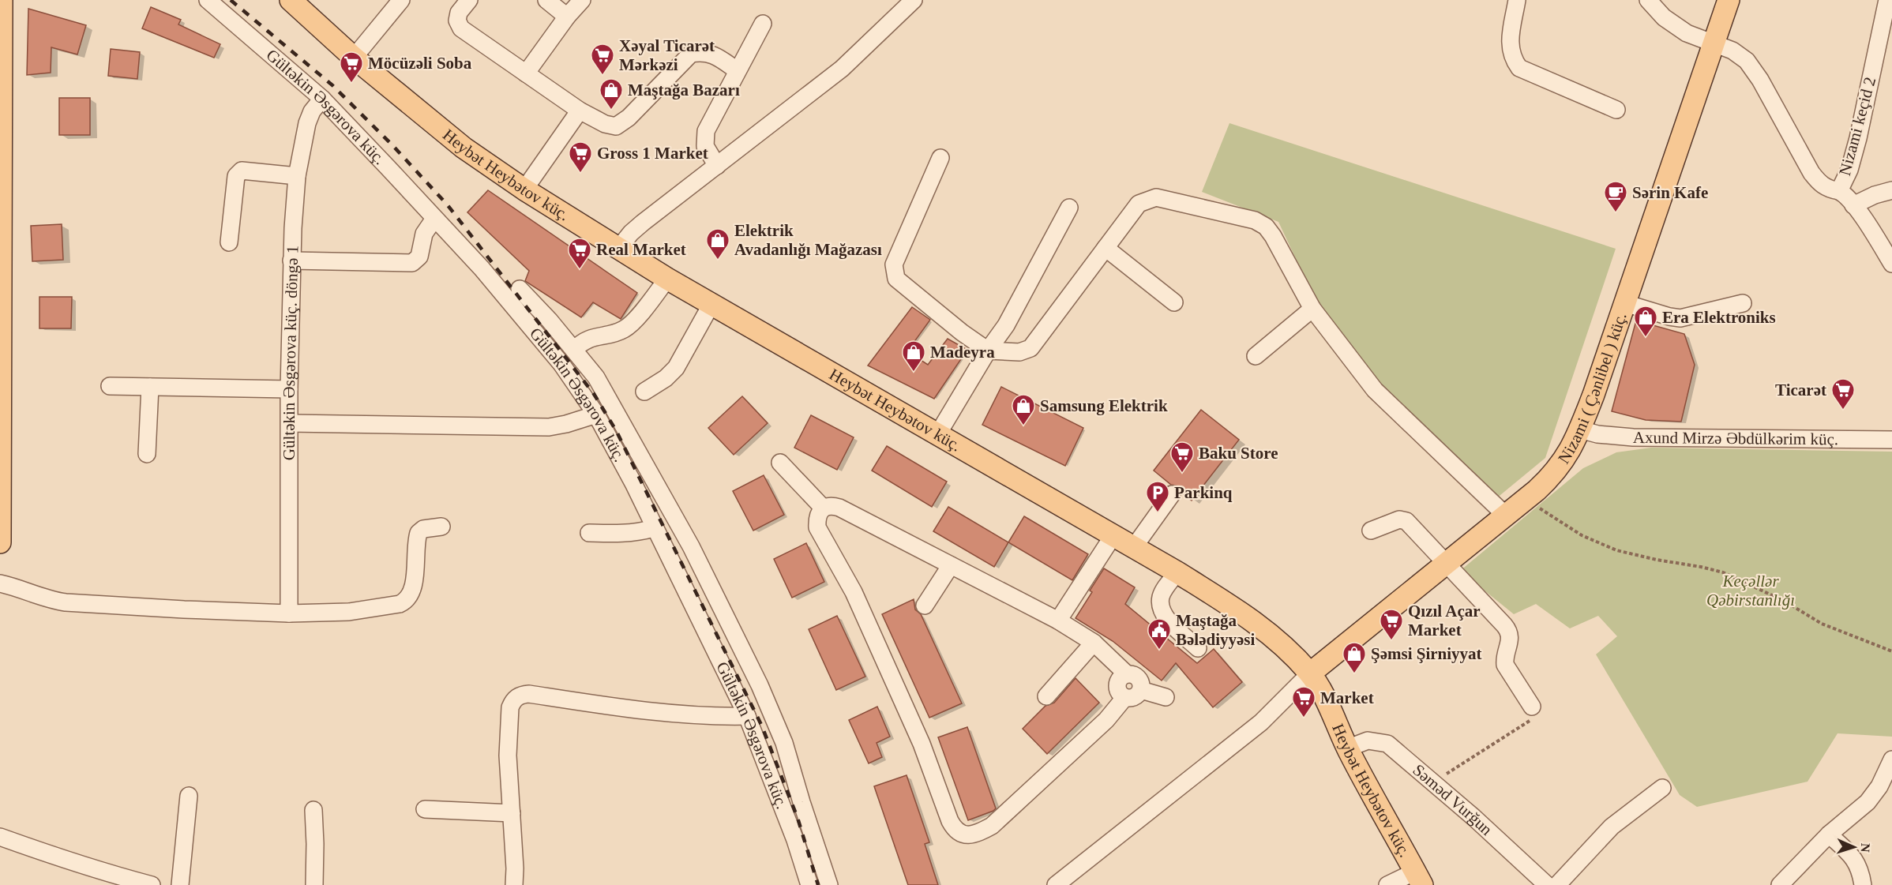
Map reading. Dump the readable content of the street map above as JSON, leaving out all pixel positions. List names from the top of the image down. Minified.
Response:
{"streets":{"main road":["Heybət Heybətov küç.","Nizami ( Çənlibel ) küç."],"street":["Gültəkin Əsgərova küç.","Nizami keçid 2","Gültəkin Əsgərova küç. döngə 1","Axund Mirzə Əbdülkərim küç.","Səməd Vurğun"]},"crossings":[["Gültəkin Əsgərova küç.","Gültəkin Əsgərova küç. döngə 1"],["Heybət Heybətov küç.","Nizami ( Çənlibel ) küç."],["Heybət Heybətov küç.","Səməd Vurğun"],["Nizami ( Çənlibel ) küç.","Axund Mirzə Əbdülkərim küç."]],"parks":["Keçəllər Qəbirstanlığı"],"places":{"supermarket":["Xəyal Ticarət Mərkəzi","Möcüzəli Soba","Gross 1 Market","Real Market","Ticarət","Baku Store","Qızıl Açar Market","Market"],"shop":["Maştağa Bazarı","Elektrik Avadanlığı Mağazası","Era Elektroniks","Madeyra","Samsung Elektrik","Şəmsi Şirniyyat"],"cafe":["Sərin Kafe"],"parking":["Parkinq"],"public building":["Maştağa Bələdiyyəsi"]},"north":"right"}
